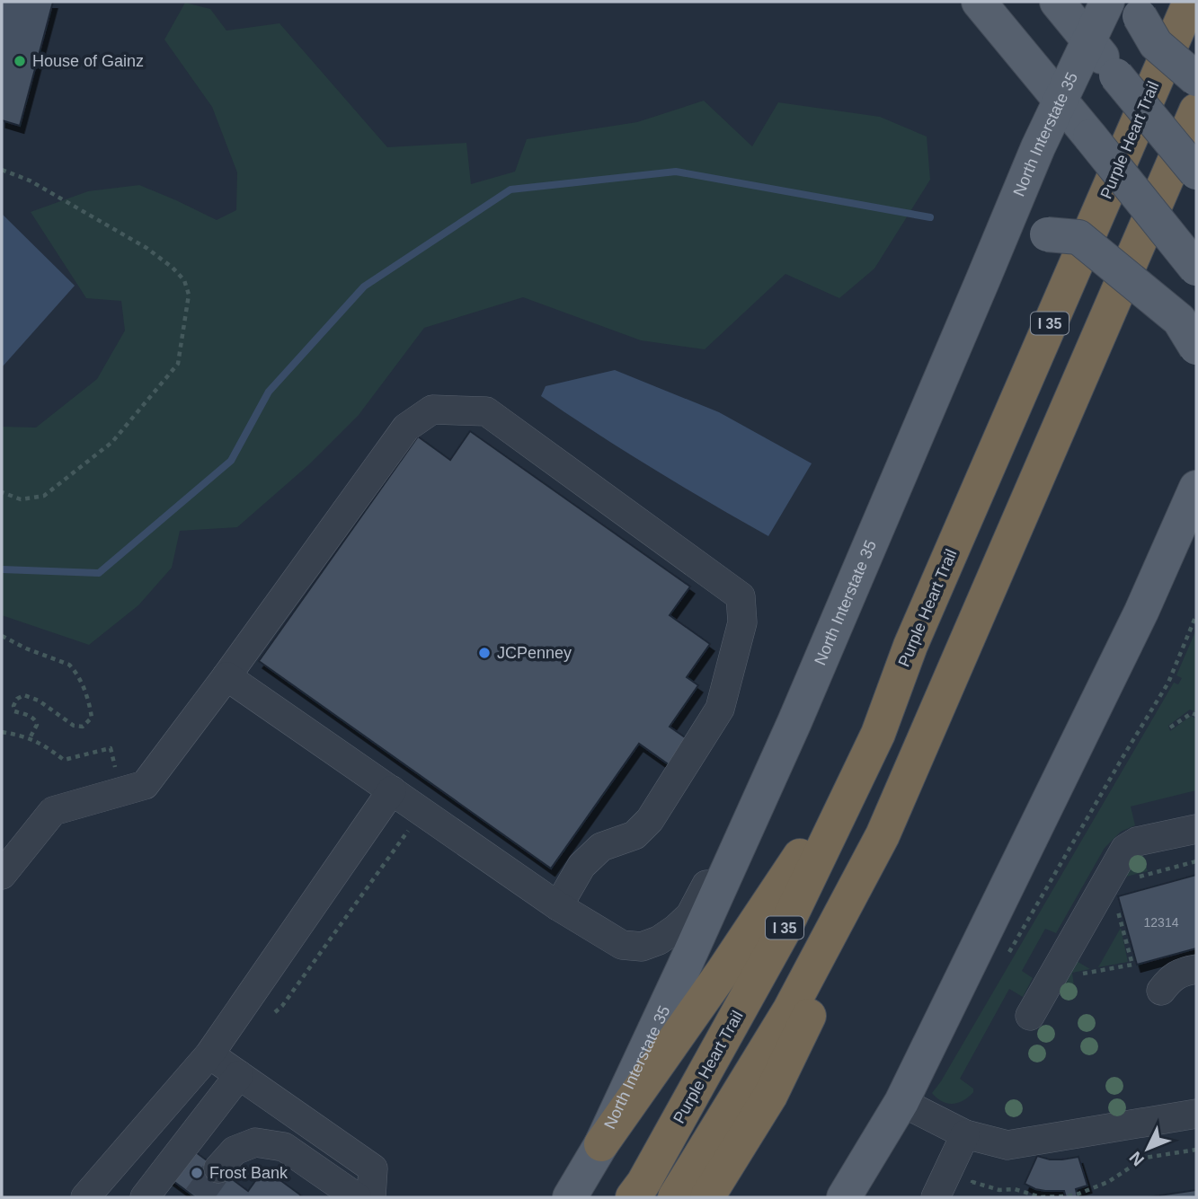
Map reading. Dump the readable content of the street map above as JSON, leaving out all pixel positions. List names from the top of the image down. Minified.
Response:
{"streets":{"highway":["Purple Heart Trail","I 35"],"main road":["North Interstate 35"]},"places":["House of Gainz","JCPenney","Frost Bank"],"house_numbers":["12314"],"north":"bottom left"}
